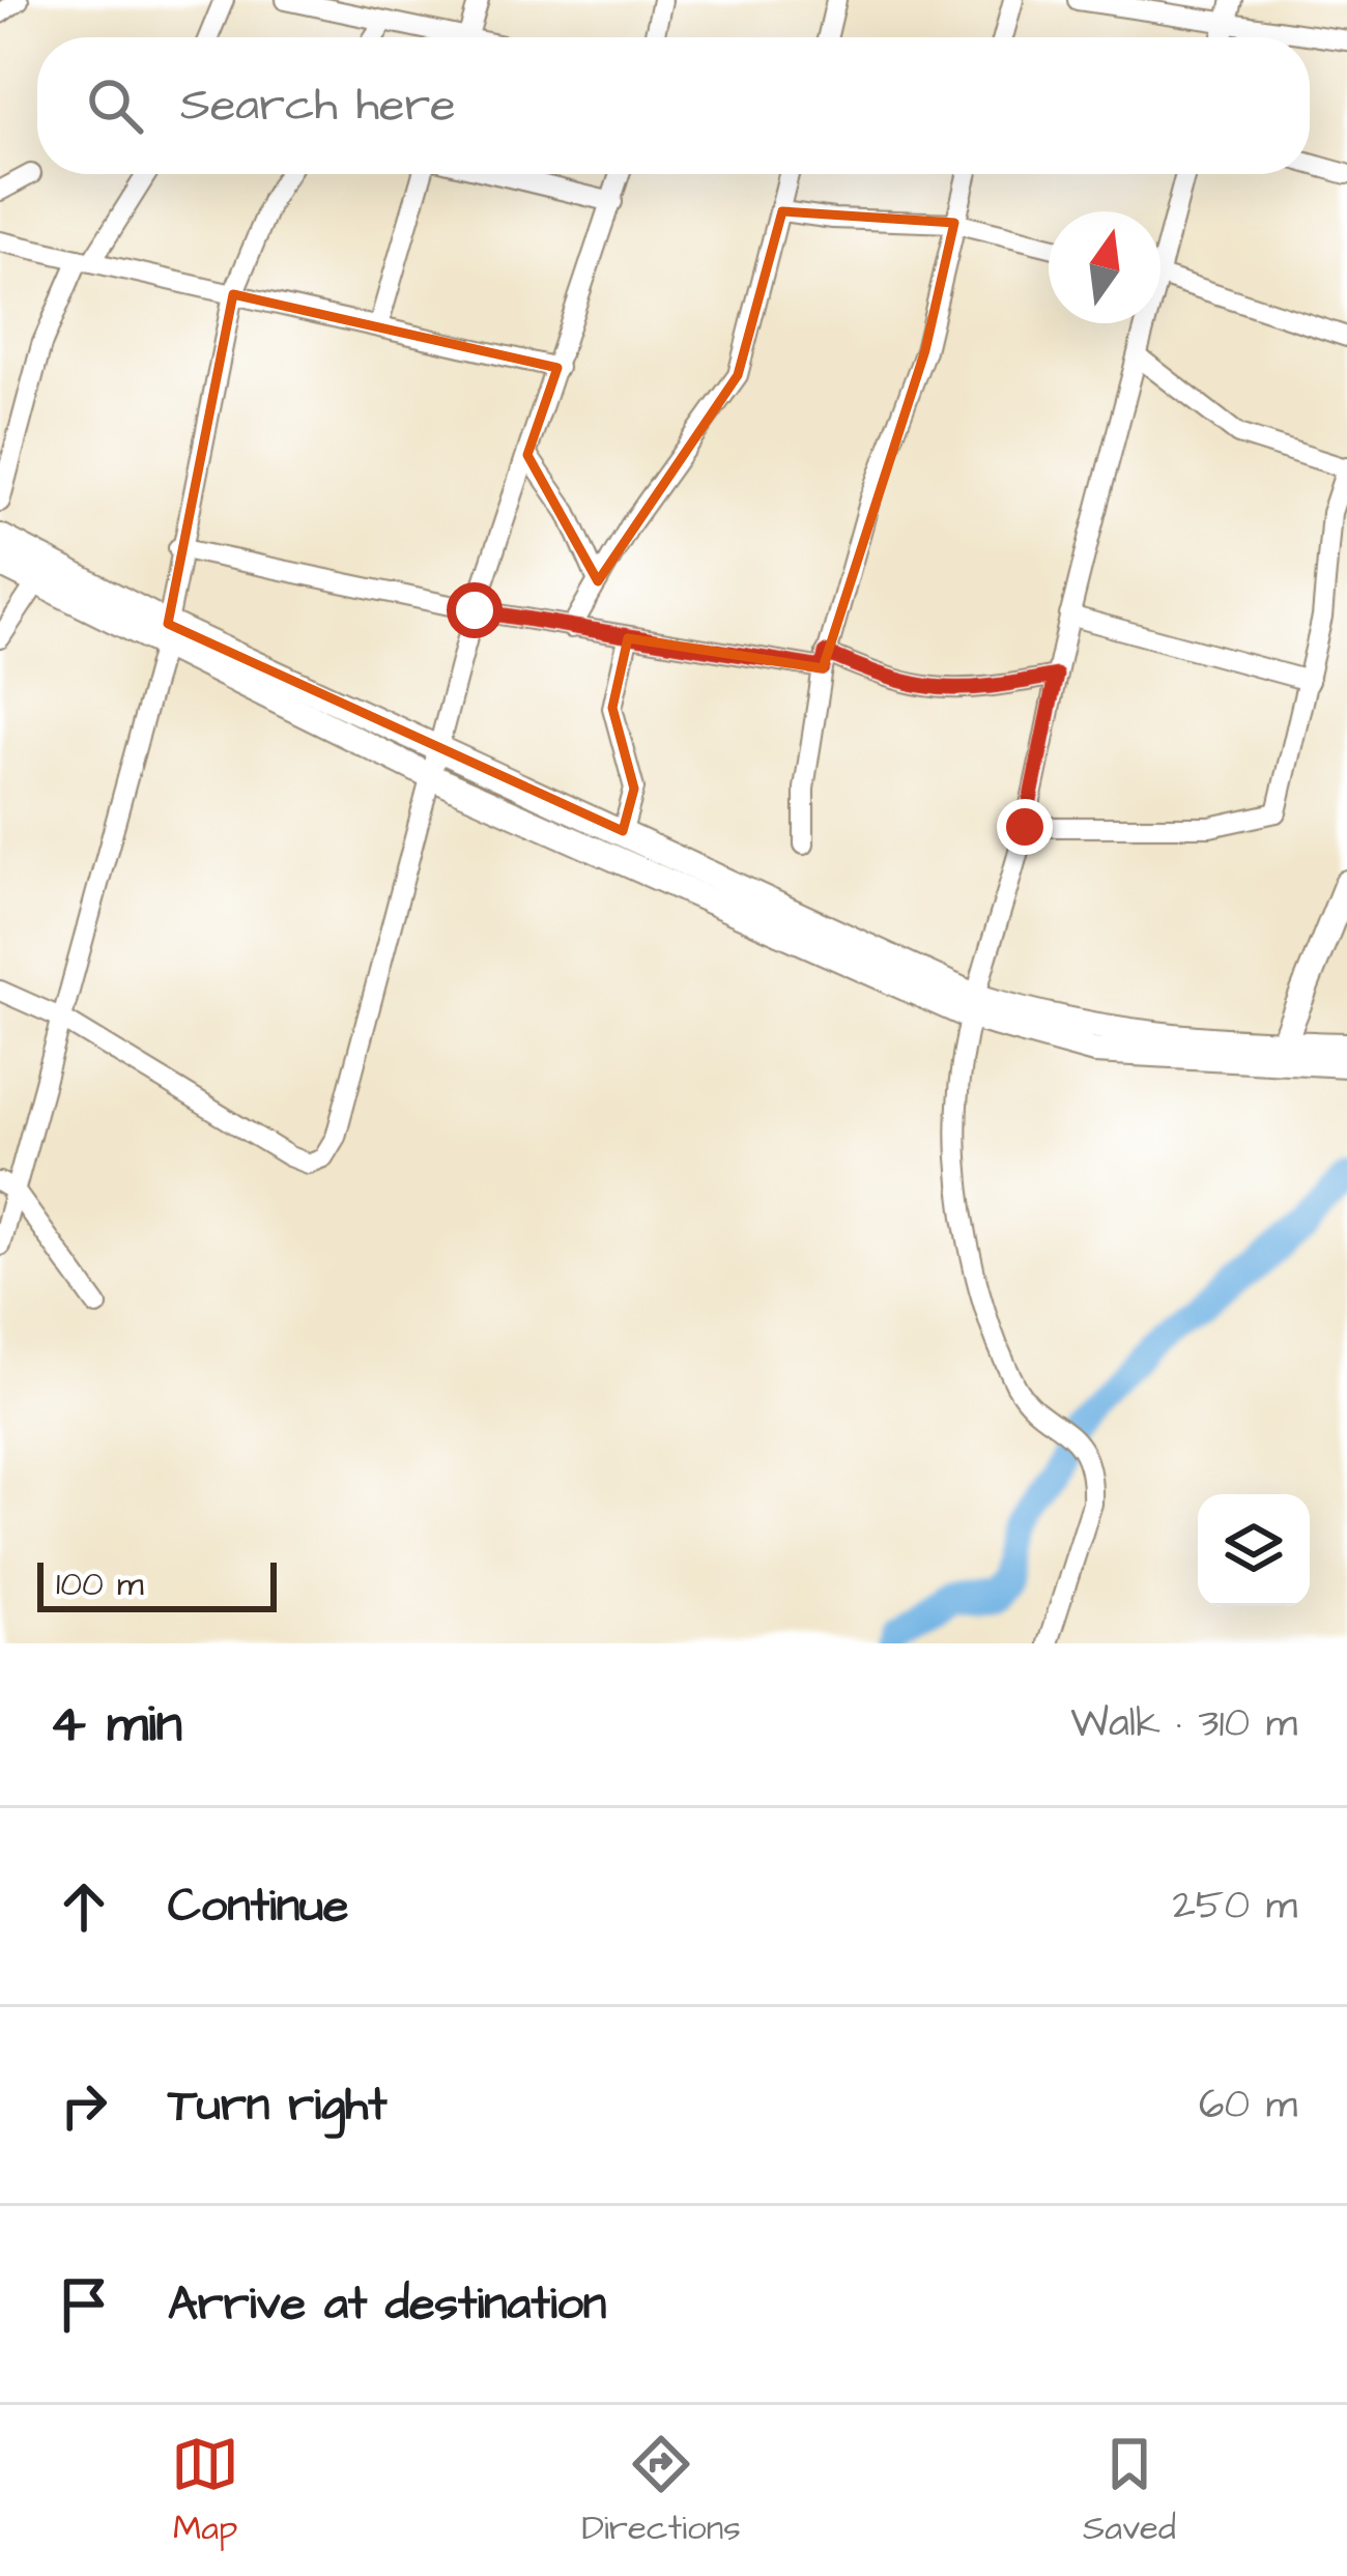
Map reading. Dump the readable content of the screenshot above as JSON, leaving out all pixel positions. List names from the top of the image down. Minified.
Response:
{"scale_bar":"100 m","north":"top","page":{"search":"Search here","scale":"100 m","heading":["4 min","Walk · 310 m"],"list":[["Continue","250 m"],["Turn right","60 m"],"Arrive at destination"],"nav":["Map","Directions","Saved"]}}
